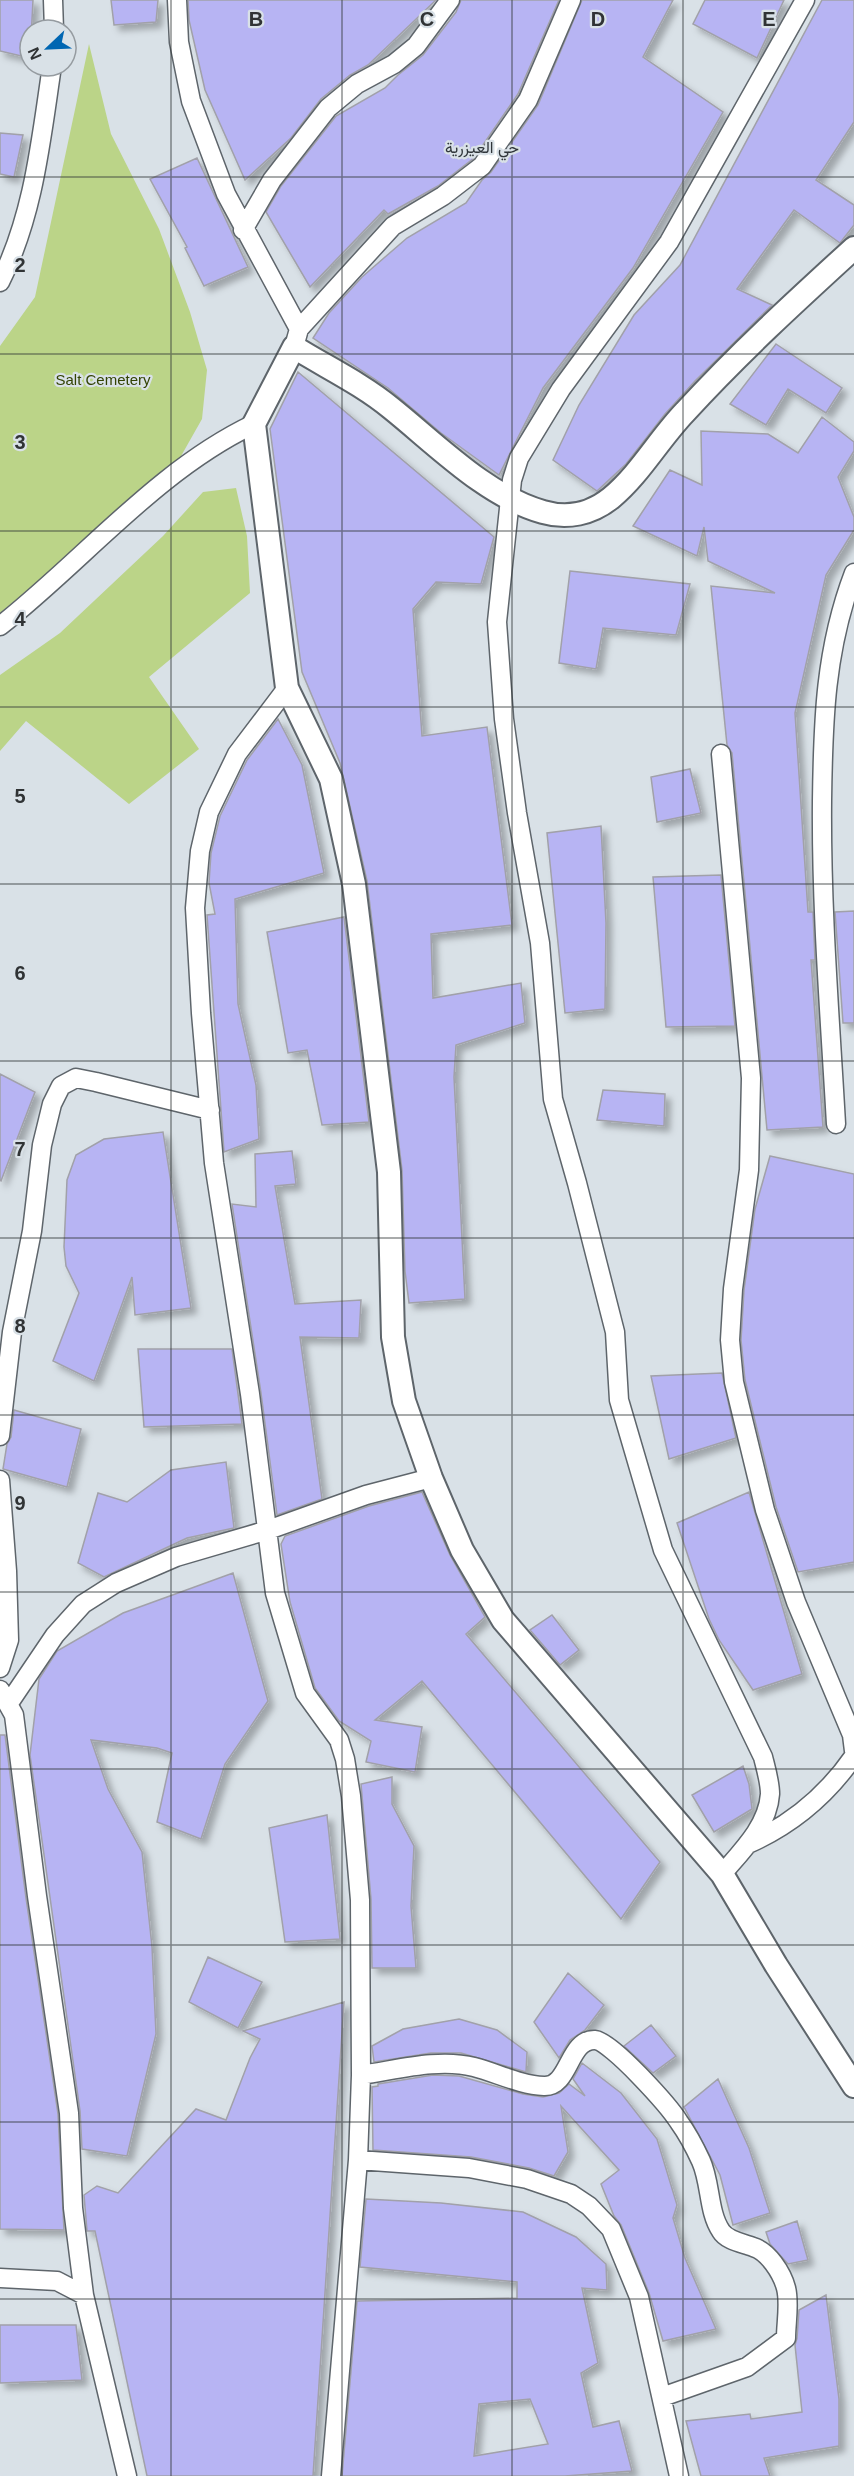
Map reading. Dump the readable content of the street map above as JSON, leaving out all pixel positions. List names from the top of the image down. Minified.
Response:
{"districts":["حي العيزرية"],"parks":["Salt Cemetery"],"north":"bottom left","grid":{"columns":["B","C","D","E"],"rows":["2","3","4","5","6","7","8","9"]}}
